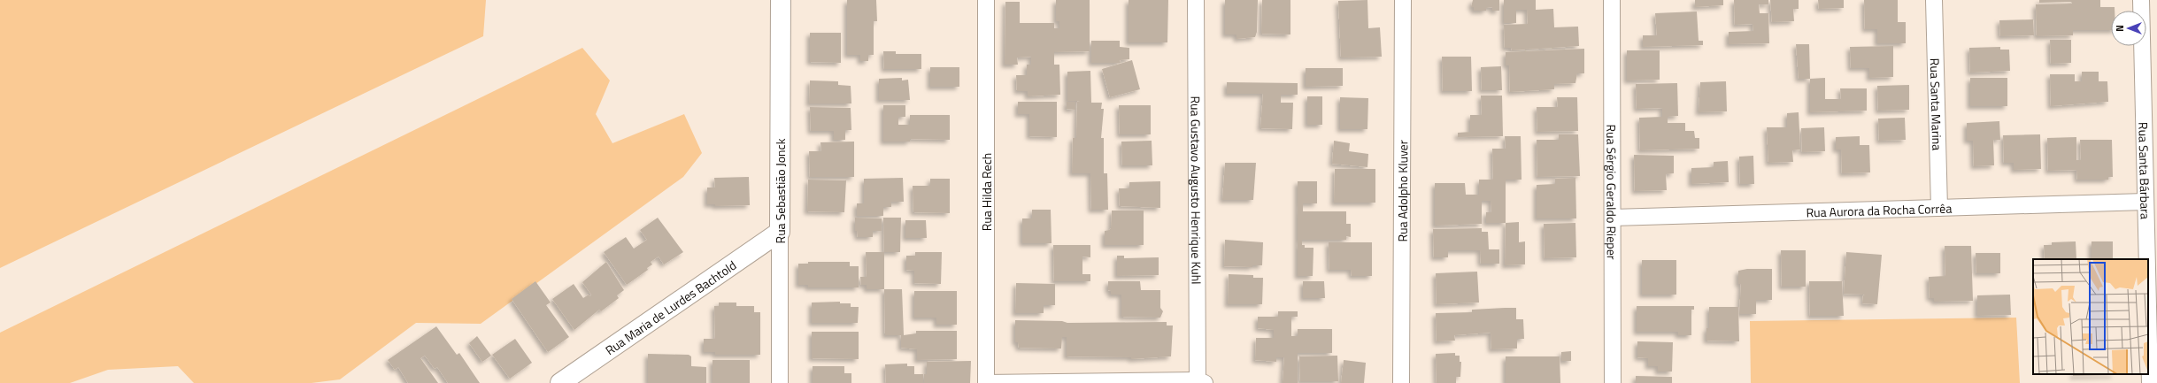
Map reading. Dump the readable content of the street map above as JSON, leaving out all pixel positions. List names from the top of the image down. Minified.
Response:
{"streets":{"street":["Rua Santa Marina","Rua Santa Bárbara","Rua Gustavo Augusto Henrique Kuhl","Rua Sebastião Jonck","Rua Adolpho Kluver","Rua Sérgio Geraldo Rieper","Rua Hilda Rech","Rua Aurora da Rocha Corrêa","Rua Maria de Lurdes Bachtold"]},"crossings":[["Rua Santa Marina","Rua Aurora da Rocha Corrêa"],["Rua Santa Bárbara","Rua Aurora da Rocha Corrêa"],["Rua Sebastião Jonck","Rua Maria de Lurdes Bachtold"],["Rua Sérgio Geraldo Rieper","Rua Aurora da Rocha Corrêa"]],"north":"left"}
